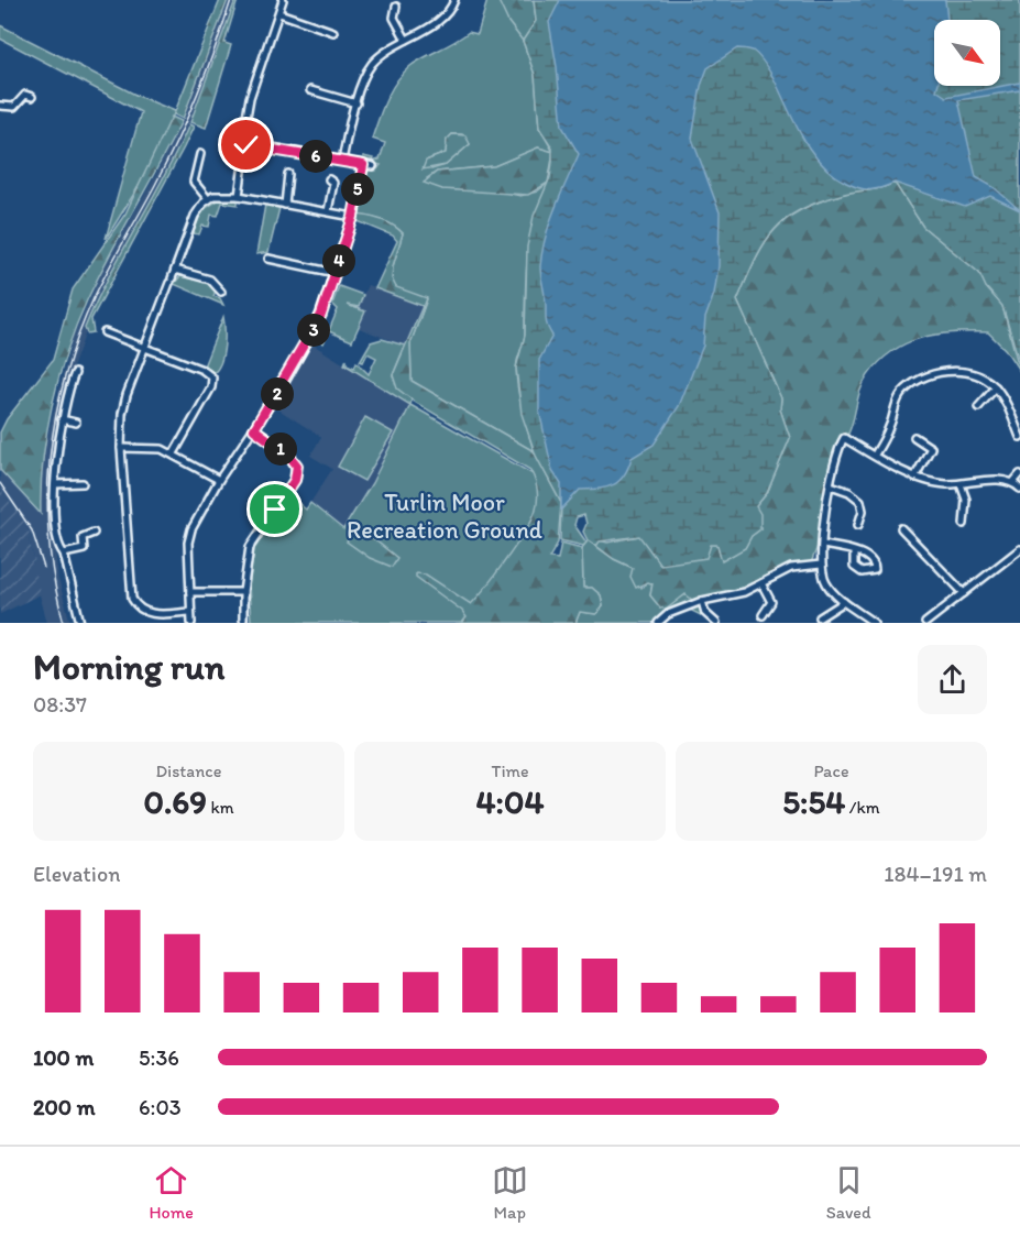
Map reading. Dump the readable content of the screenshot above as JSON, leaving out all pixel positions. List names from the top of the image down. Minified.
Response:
{"parks":["Turlin Moor Recreation Ground"],"north":"bottom right","page":{"pins":["6","5","4","3","2","1"],"heading":["Morning run","08:37"],"stats":[["Distance","0.69 km"],["Time","4:04"],["Pace","5:54 /km"]],"chart":["Elevation","184–191 m"],"list":[{"name":"100 m","note":"5:36"},{"name":"200 m","note":"6:03"}],"tabs":["Home","Map","Saved"]}}
